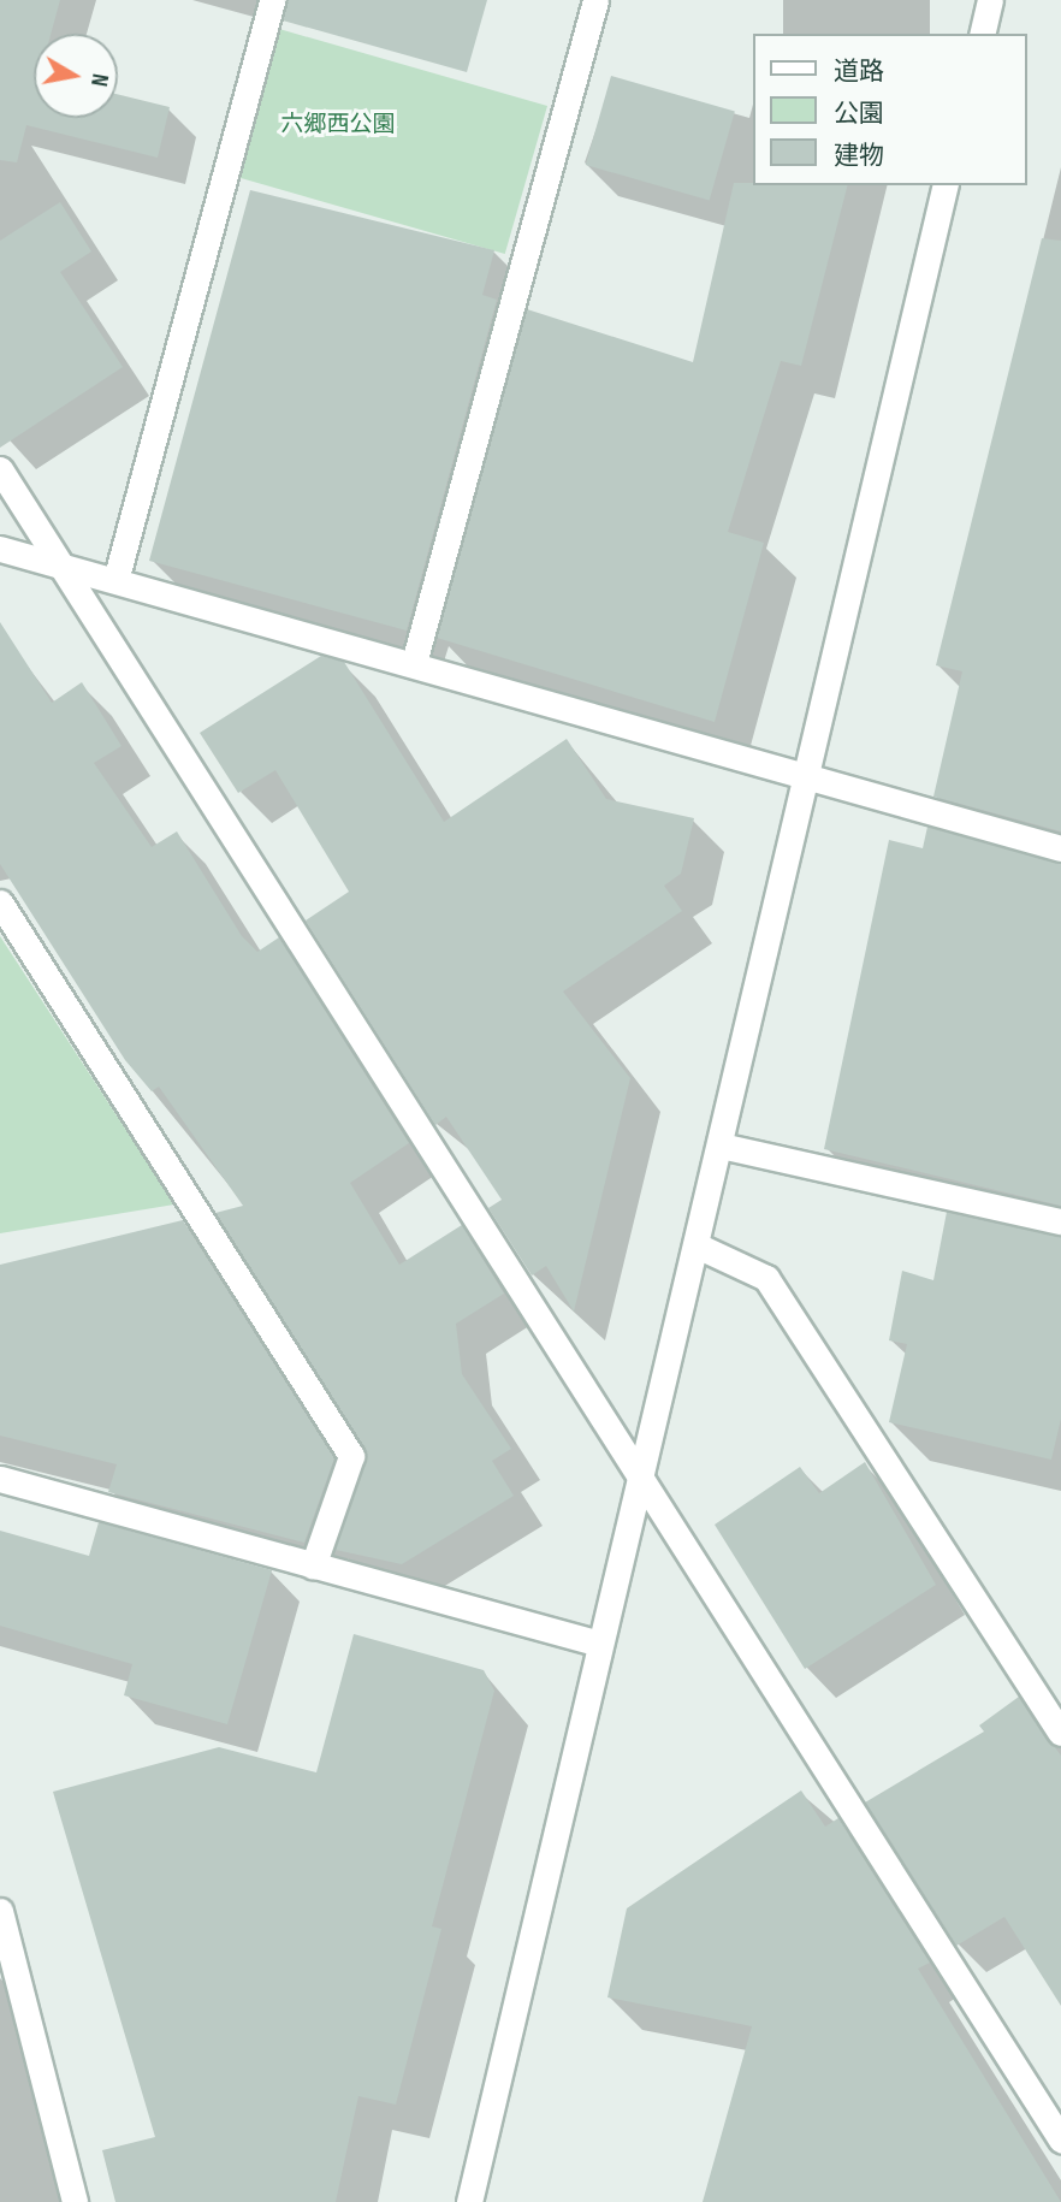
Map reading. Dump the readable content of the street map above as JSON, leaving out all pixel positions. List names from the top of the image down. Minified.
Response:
{"parks":["六郷西公園"],"legend":["道路","公園","建物"],"north":"right"}
